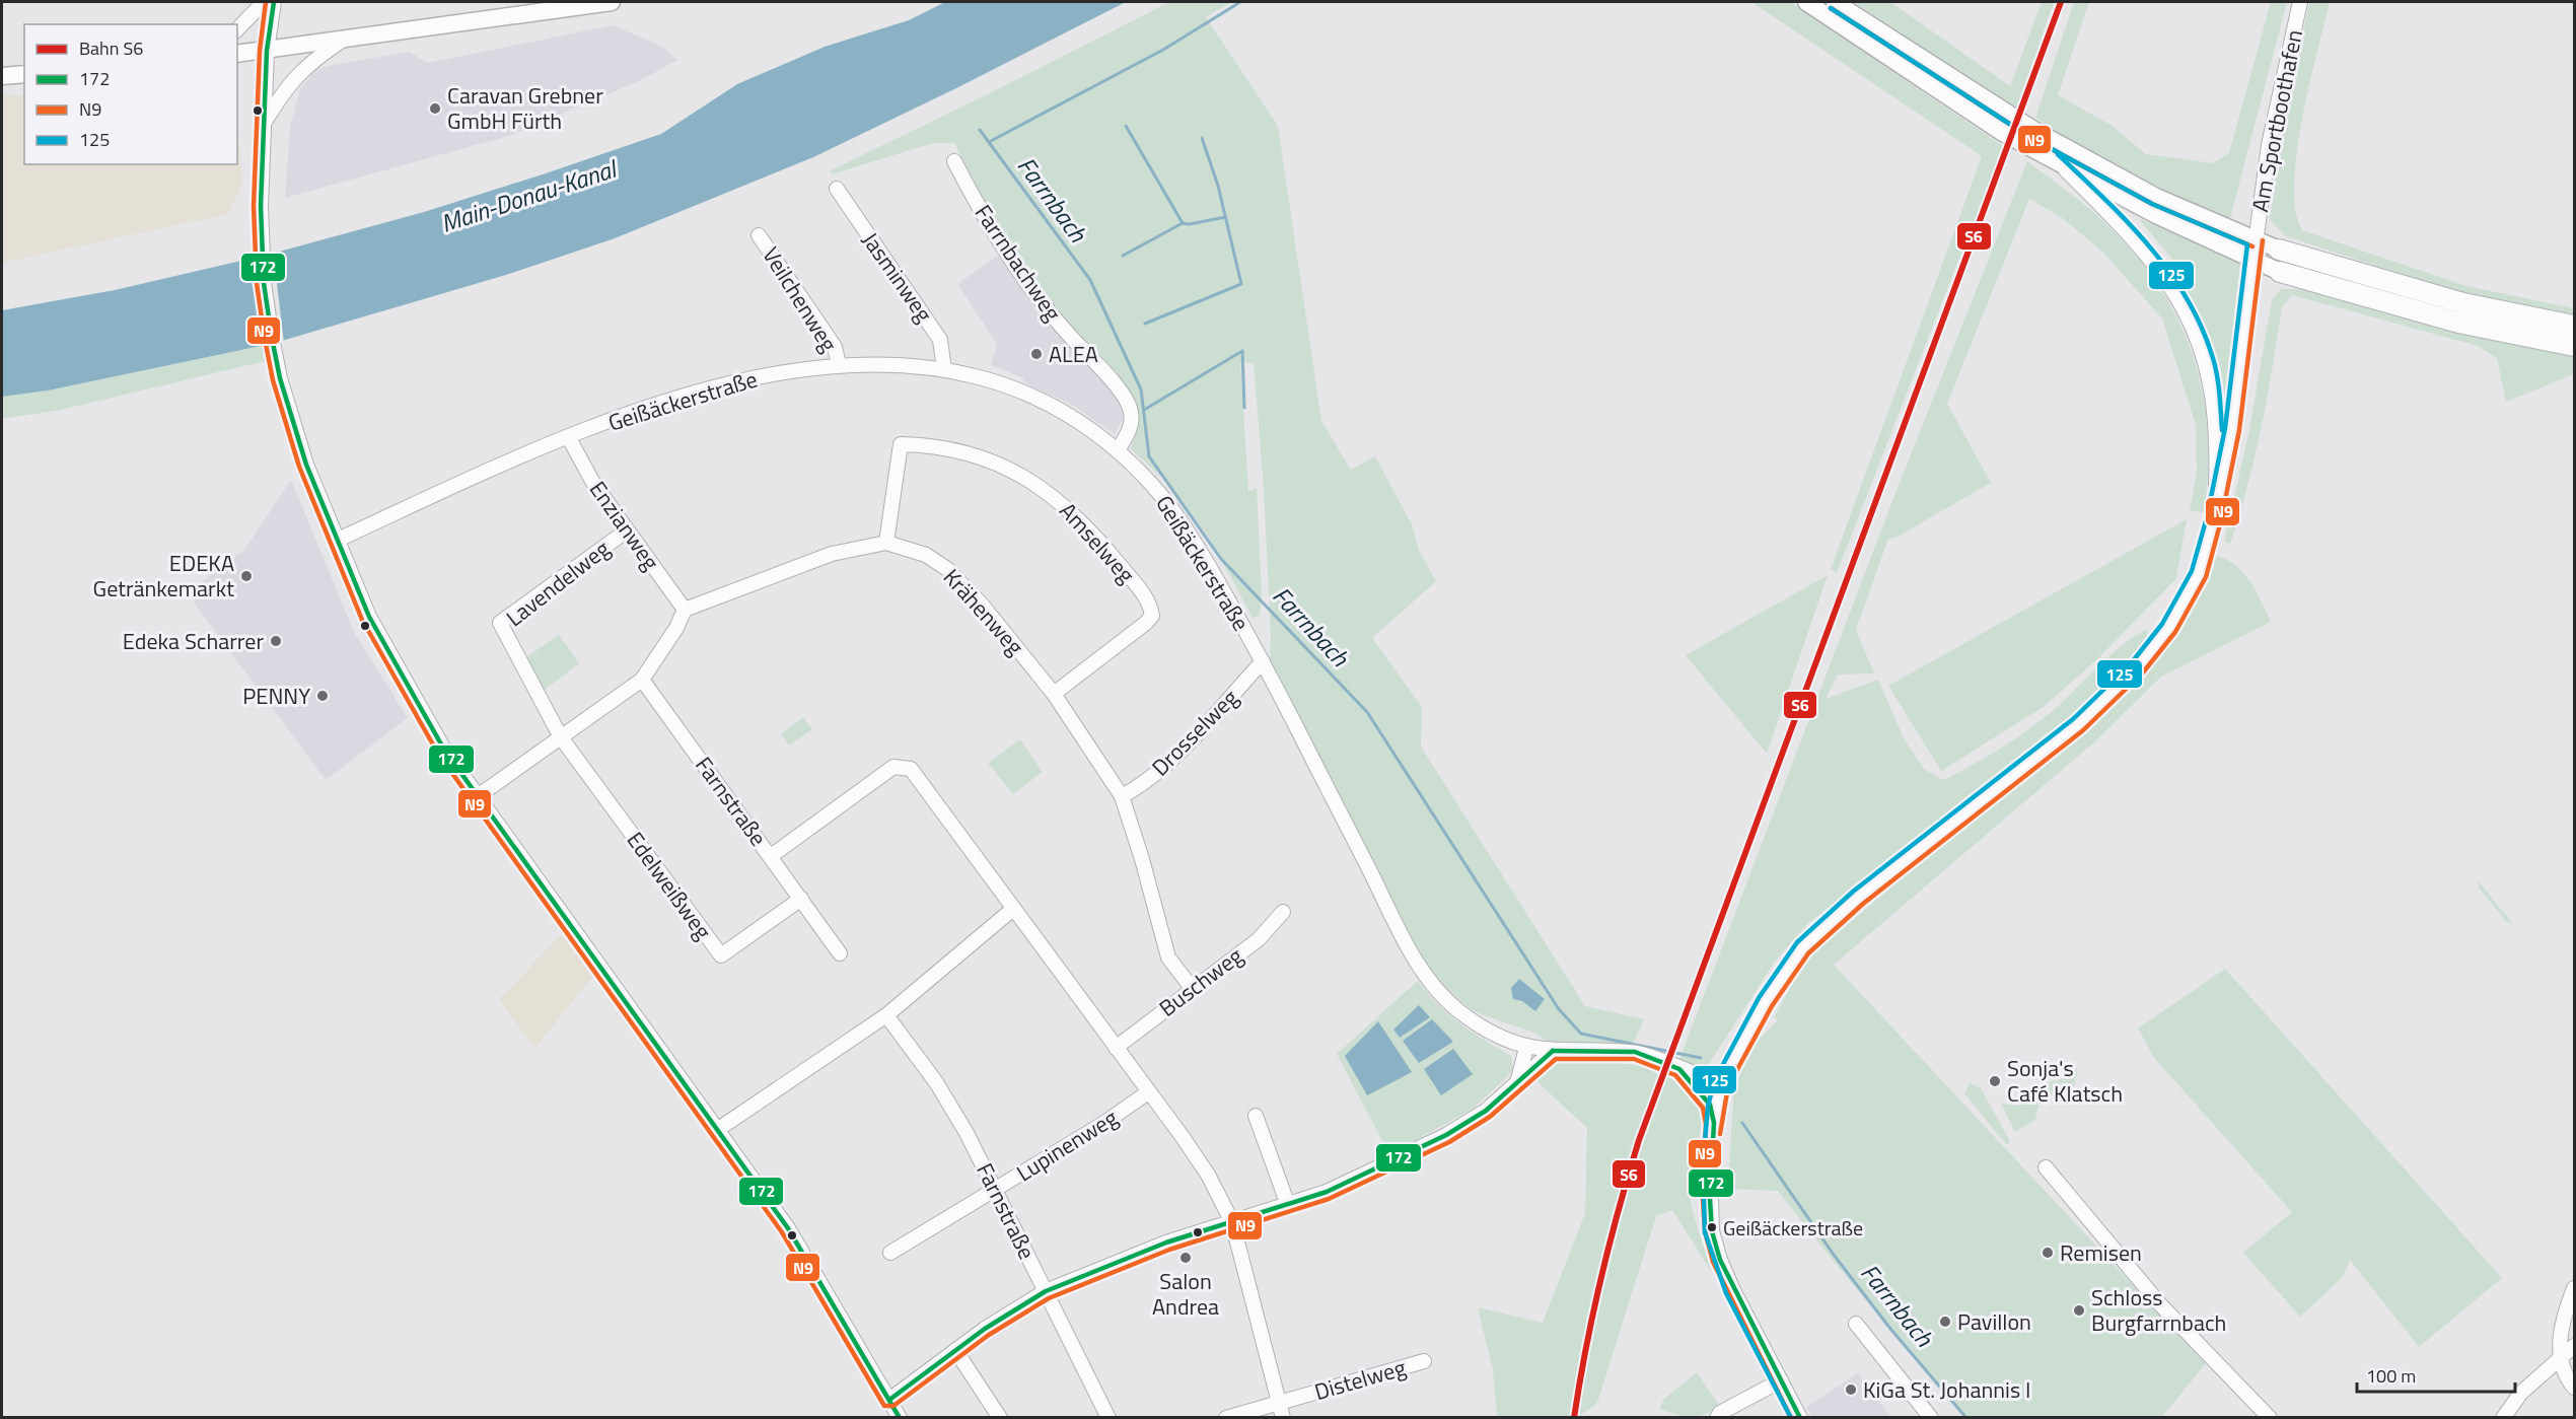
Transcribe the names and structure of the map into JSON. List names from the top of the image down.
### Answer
{
  "streets": {
    "street": [
      "Am Sportboothafen",
      "Farrnbachweg",
      "Jasminweg",
      "Veilchenweg",
      "Geißäckerstraße",
      "Enzianweg",
      "Amselweg",
      "Lavendelweg",
      "Krähenweg",
      "Drosselweg",
      "Farnstraße",
      "Edelweißweg",
      "Buschweg",
      "Lupinenweg",
      "Distelweg"
    ]
  },
  "crossings": [
    ["Farrnbachweg", "Geißäckerstraße"],
    ["Jasminweg", "Geißäckerstraße"],
    ["Veilchenweg", "Geißäckerstraße"],
    ["Geißäckerstraße", "Enzianweg"],
    ["Geißäckerstraße", "Drosselweg"],
    ["Enzianweg", "Lavendelweg"],
    ["Enzianweg", "Krähenweg"],
    ["Amselweg", "Krähenweg"],
    ["Lavendelweg", "Edelweißweg"],
    ["Krähenweg", "Drosselweg"],
    ["Krähenweg", "Buschweg"],
    ["Farnstraße", "Edelweißweg"],
    ["Farnstraße", "Lupinenweg"]
  ],
  "water": ["Main-Donau-Kanal", "Farrnbach"],
  "places": [
    "Caravan Grebner GmbH Fürth",
    "ALEA",
    "EDEKA Getränkemarkt",
    "Edeka Scharrer",
    "PENNY",
    "Sonja's Café Klatsch",
    "Geißäckerstraße",
    "Remisen",
    "Salon Andrea",
    "Schloss Burgfarrnbach",
    "Pavillon",
    "KiGa St. Johannis I"
  ],
  "lines": [
    "rail line S6",
    "transit line 172",
    "transit line N9",
    "transit line 125"
  ],
  "legend": [
    "Bahn S6",
    "172",
    "N9",
    "125"
  ],
  "scale_bar": "100 m"
}
